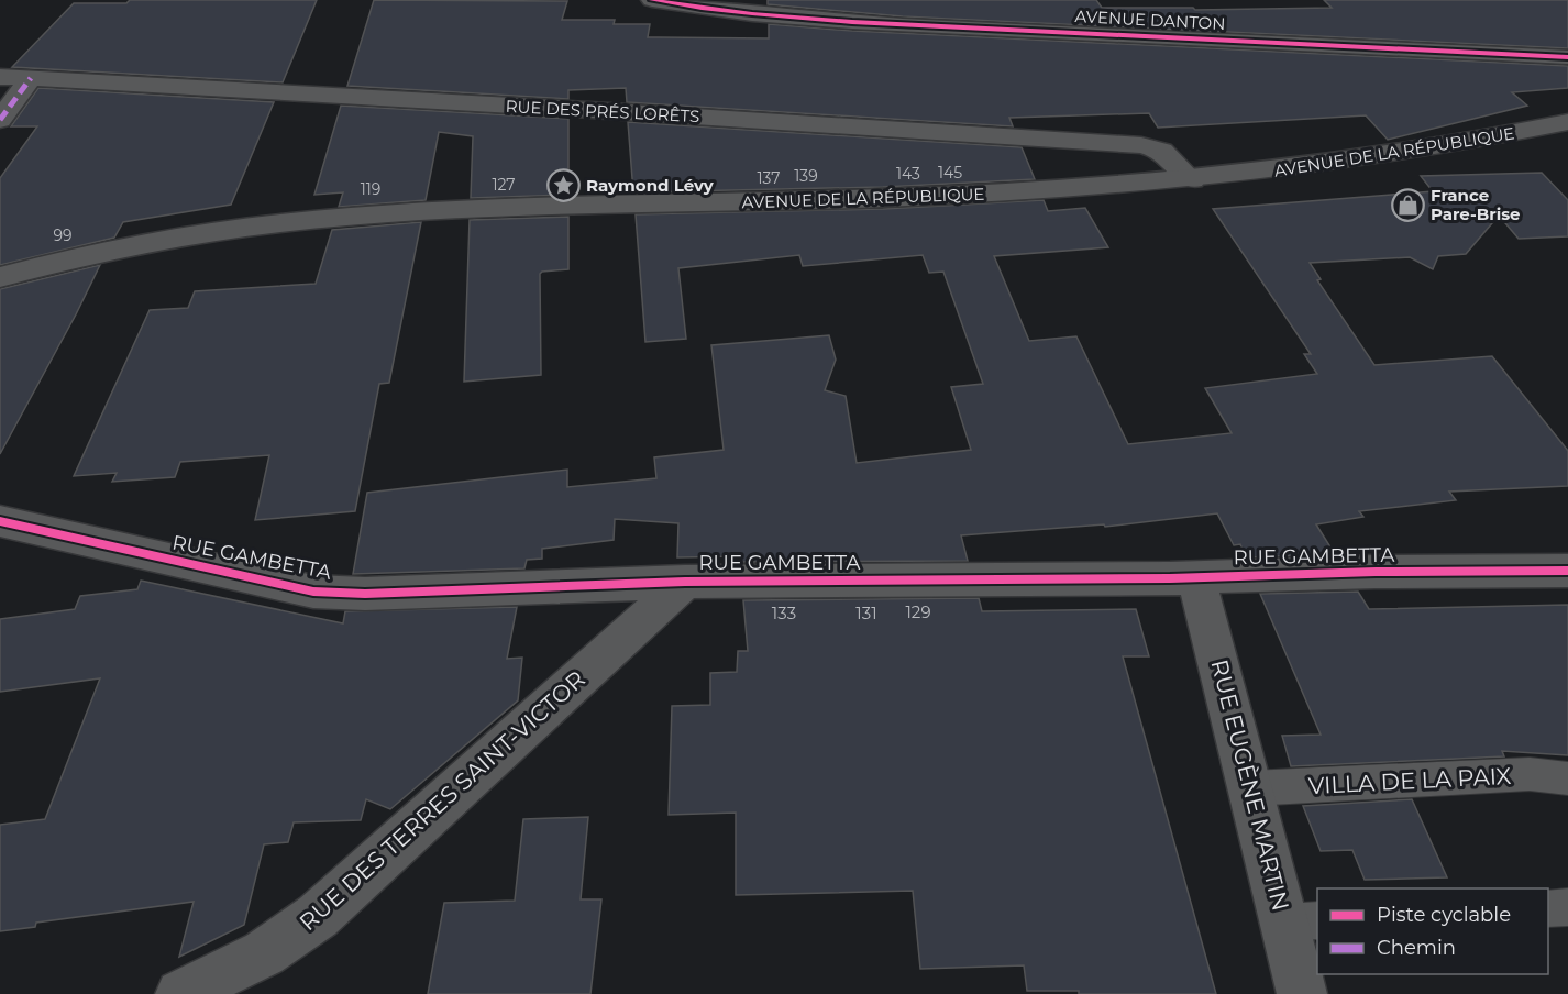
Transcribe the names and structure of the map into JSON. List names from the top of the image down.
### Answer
{
  "streets": {
    "street": [
      "AVENUE DANTON",
      "RUE DES PRÉS LORÊTS",
      "AVENUE DE LA RÉPUBLIQUE",
      "RUE GAMBETTA",
      "RUE EUGÈNE MARTIN",
      "RUE DES TERRES SAINT-VICTOR"
    ],
    "lane": ["VILLA DE LA PAIX"]
  },
  "crossings": [
    ["RUE DES PRÉS LORÊTS", "AVENUE DE LA RÉPUBLIQUE"],
    ["RUE GAMBETTA", "RUE EUGÈNE MARTIN"],
    ["RUE GAMBETTA", "RUE DES TERRES SAINT-VICTOR"],
    ["VILLA DE LA PAIX", "RUE EUGÈNE MARTIN"]
  ],
  "places": {
    "place": ["Raymond Lévy"],
    "shop": ["France Pare-Brise"]
  },
  "house_numbers": [
    "145",
    "143",
    "139",
    "137",
    "127",
    "119",
    "99",
    "129",
    "133",
    "131"
  ],
  "legend": ["Piste cyclable", "Chemin"]
}
